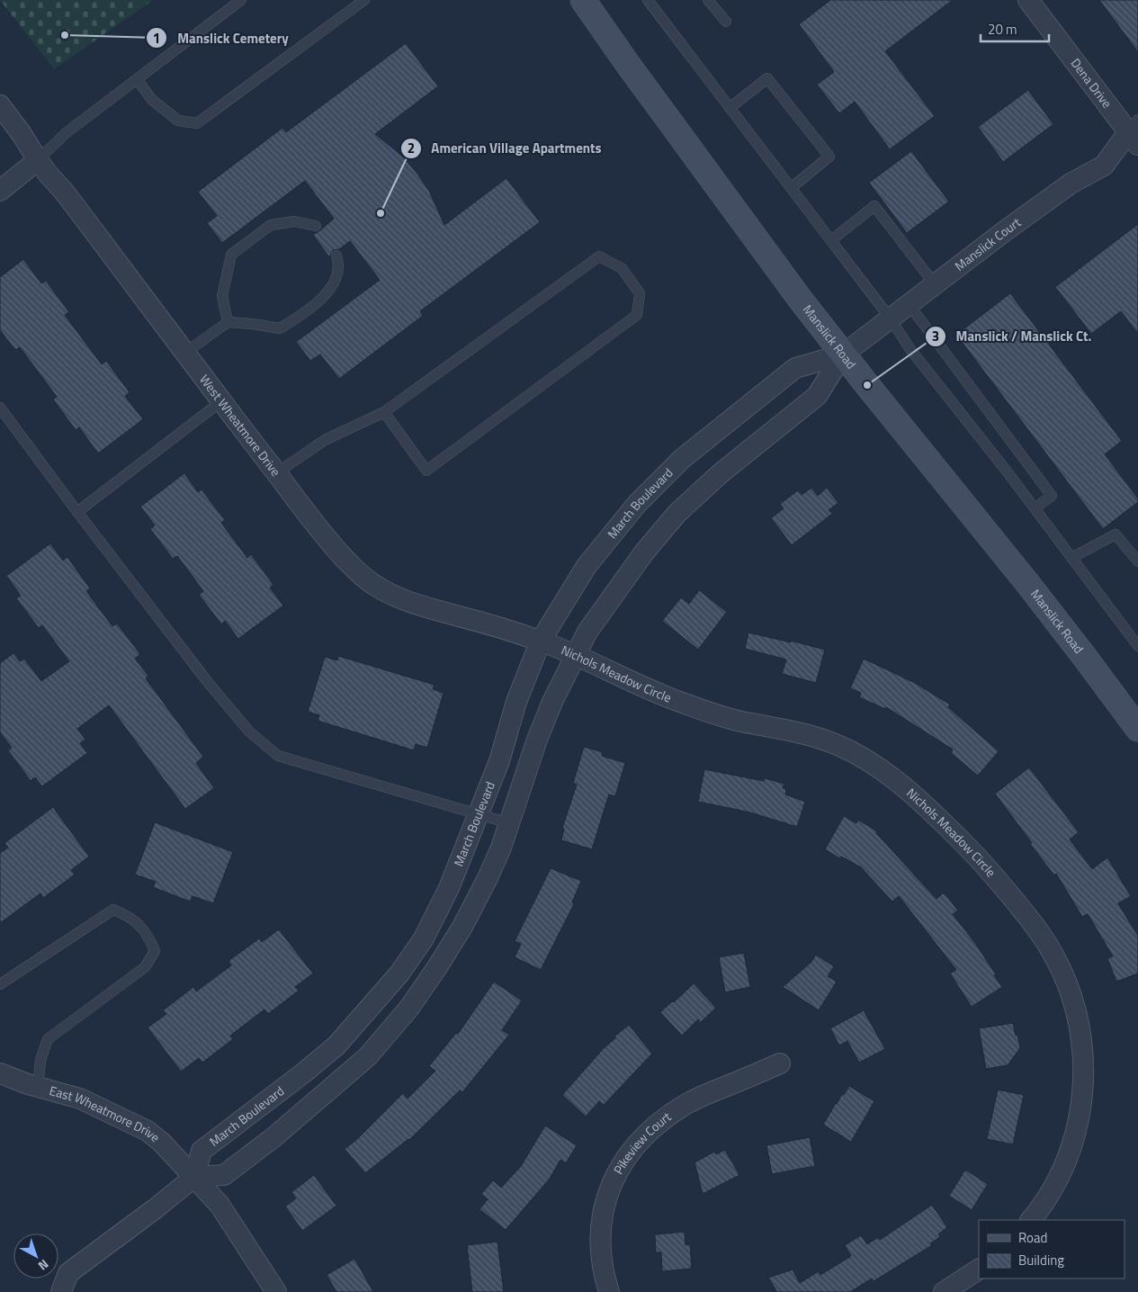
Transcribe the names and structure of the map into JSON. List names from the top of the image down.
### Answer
{
  "streets": {
    "main road": ["Manslick Road"],
    "street": [
      "Dena Drive",
      "Manslick Court",
      "West Wheatmore Drive",
      "March Boulevard",
      "Nichols Meadow Circle",
      "East Wheatmore Drive",
      "Pikeview Court"
    ]
  },
  "crossings": [
    ["Dena Drive", "Manslick Court"],
    ["Manslick Court", "Manslick Road"],
    ["Manslick Court", "March Boulevard"],
    ["Manslick Road", "March Boulevard"],
    ["West Wheatmore Drive", "March Boulevard"],
    ["West Wheatmore Drive", "Nichols Meadow Circle"],
    ["March Boulevard", "Nichols Meadow Circle"],
    ["March Boulevard", "East Wheatmore Drive"]
  ],
  "places": ["Manslick Cemetery", "American Village Apartments", "Manslick / Manslick Ct."],
  "legend": ["Road", "Building"],
  "scale_bar": "20 m",
  "north": "bottom right"
}
